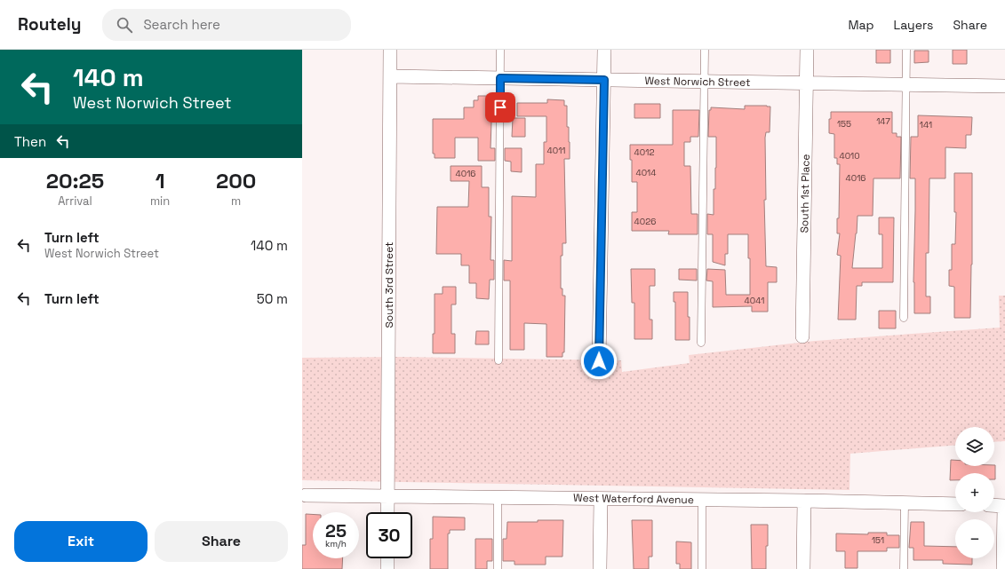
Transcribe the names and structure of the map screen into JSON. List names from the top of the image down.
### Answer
{
  "streets": {
    "street": [
      "West Norwich Street",
      "South 1st Place",
      "South 3rd Street",
      "West Waterford Avenue"
    ]
  },
  "crossings": [
    ["West Norwich Street", "South 1st Place"],
    ["West Norwich Street", "South 3rd Street"],
    ["South 3rd Street", "West Waterford Avenue"]
  ],
  "house_numbers": [
    "147",
    "155",
    "141",
    "4011",
    "4012",
    "4010",
    "4014",
    "4016",
    "4016",
    "4026",
    "4041",
    "151"
  ],
  "page": {
    "header": "Routely",
    "search": "Search here",
    "nav": ["Map", "Layers", "Share"],
    "turn": ["140 m", "West Norwich Street"],
    "then": "Then",
    "eta": [
      "20:25",
      "Arrival",
      "1",
      "min",
      "200",
      "m"
    ],
    "list": [
      {
        "name": "Turn left",
        "note": "West Norwich Street",
        "value": "140 m"
      },
      {
        "name": "Turn left",
        "value": "50 m"
      }
    ],
    "map_buttons": ["+", "−"],
    "speed": "25 km/h",
    "limit": "30",
    "buttons": ["Exit", "Share"]
  }
}
